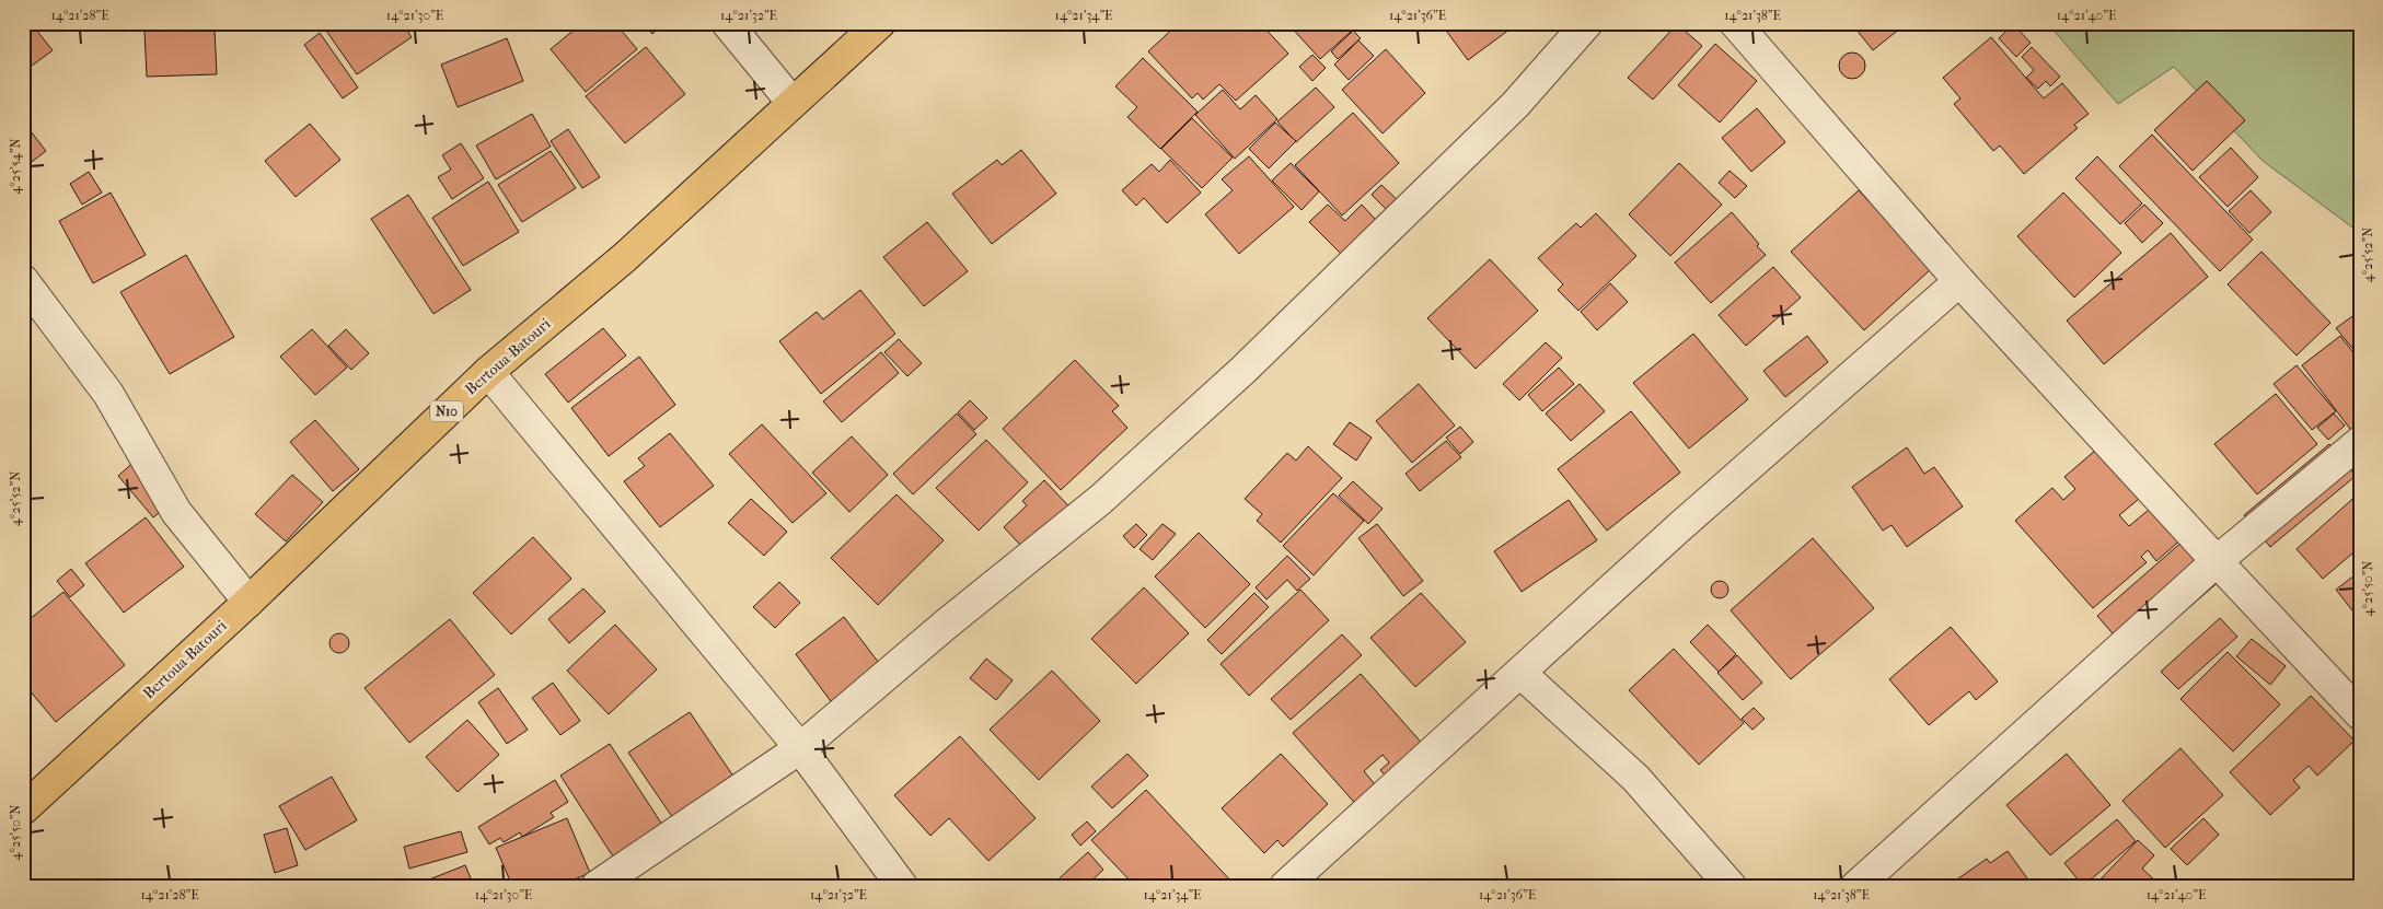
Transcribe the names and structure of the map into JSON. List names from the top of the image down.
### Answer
{
  "streets": {
    "highway": ["Bertoua-Batouri", "N10"]
  },
  "coordinates": [
    "14°21'28\"E",
    "14°21'30\"E",
    "14°21'32\"E",
    "14°21'34\"E",
    "14°21'36\"E",
    "14°21'38\"E",
    "14°21'40\"E",
    "4°25'54\"N",
    "4°25'52\"N",
    "4°25'50\"N"
  ]
}
